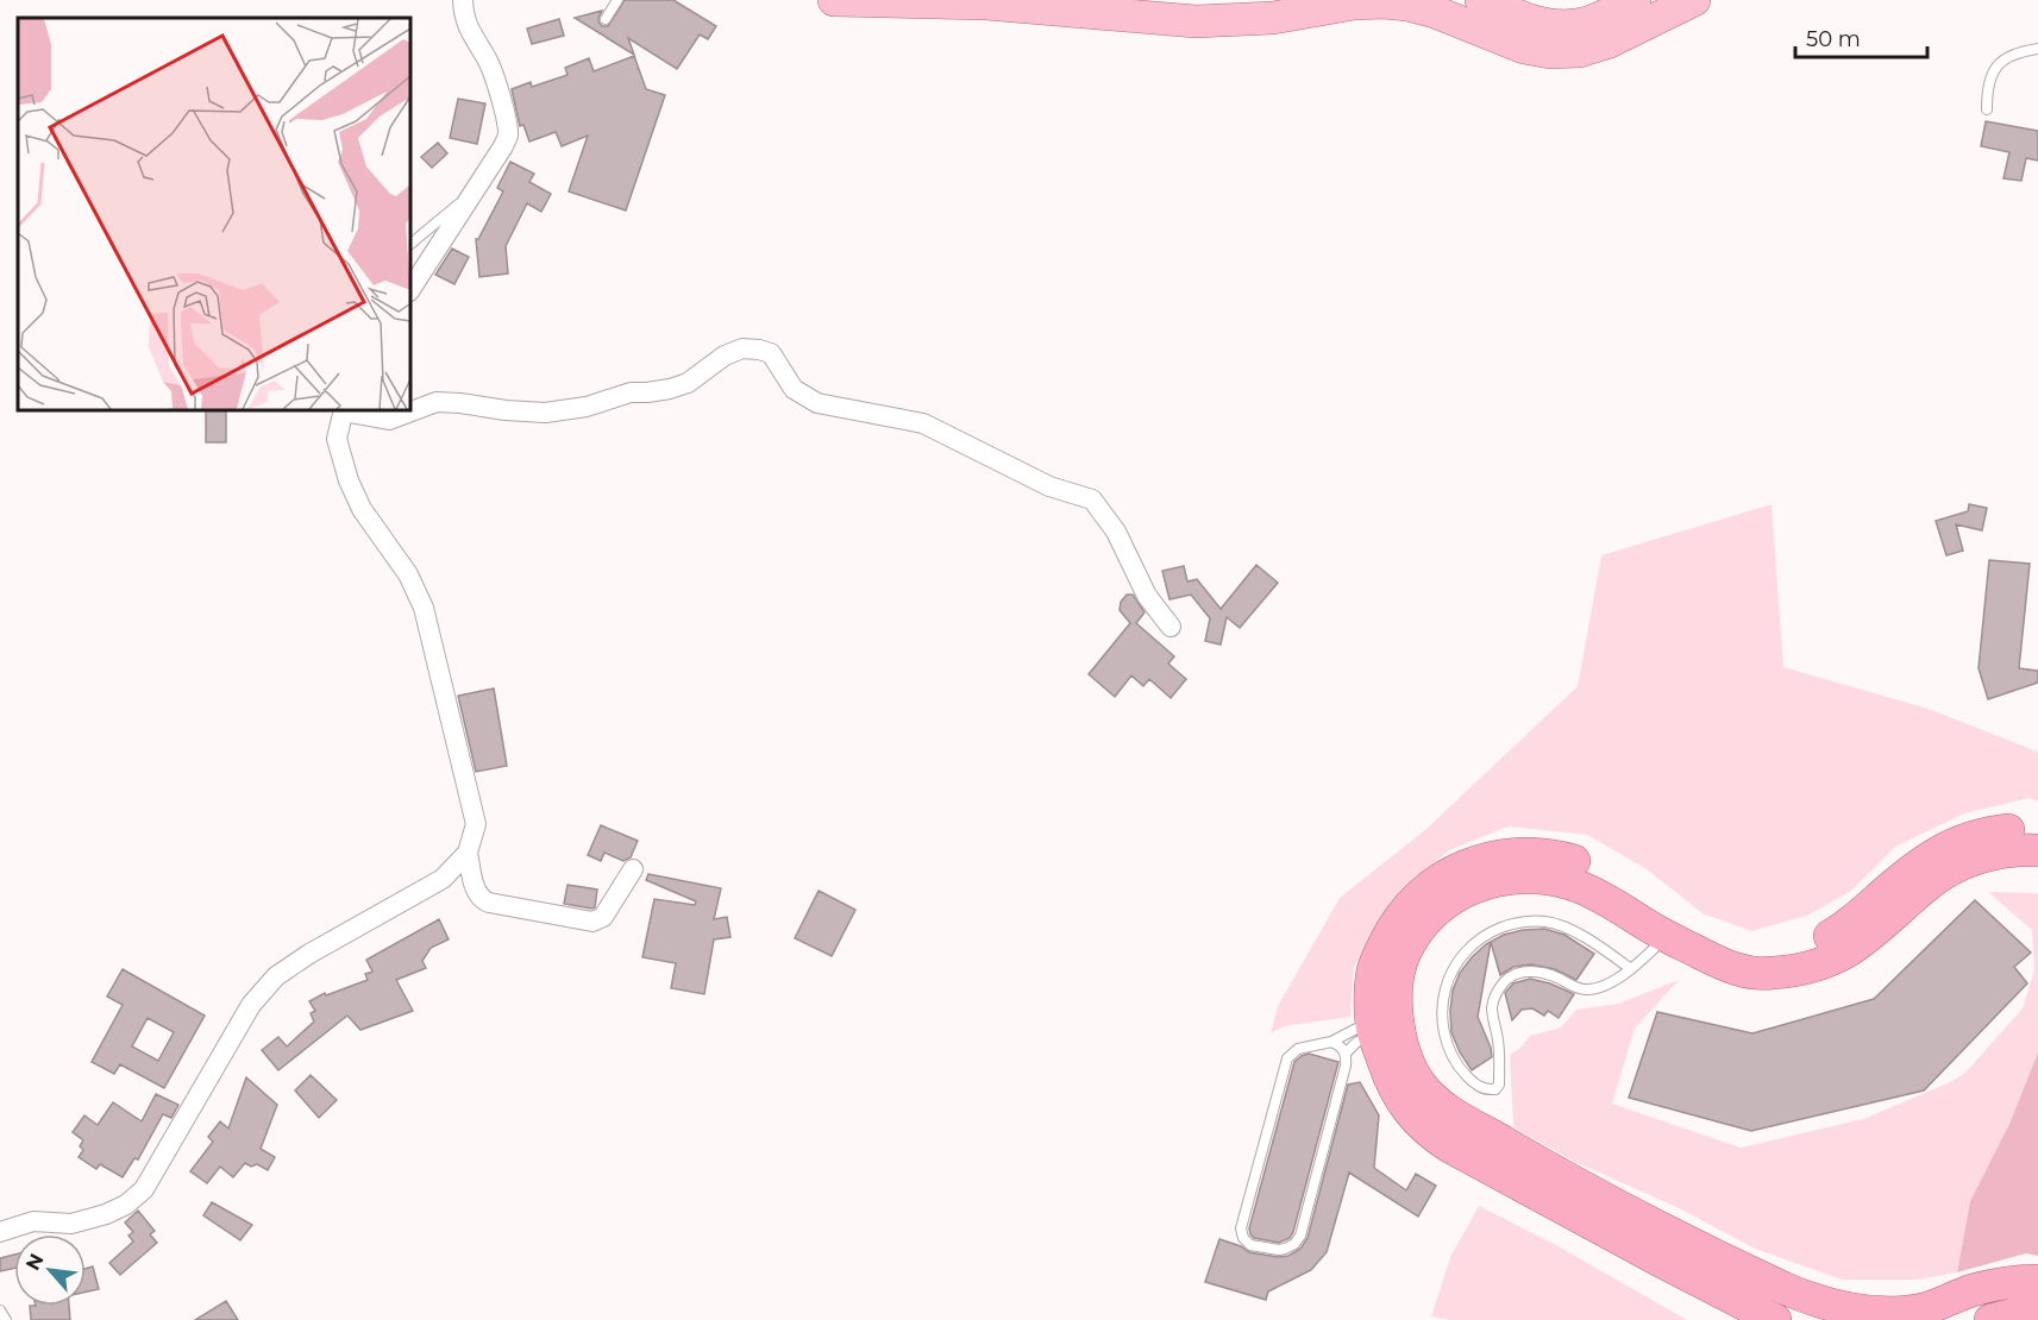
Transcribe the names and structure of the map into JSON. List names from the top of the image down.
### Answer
{
  "scale_bar": "50 m",
  "north": "top left"
}
